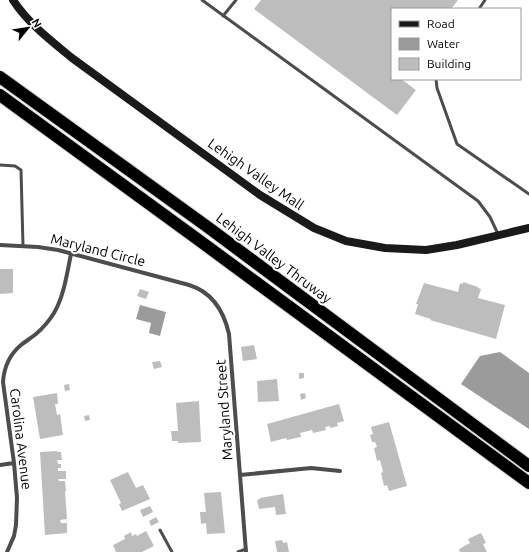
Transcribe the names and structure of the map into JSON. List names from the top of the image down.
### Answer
{
  "streets": {
    "highway": ["Lehigh Valley Thruway"],
    "street": [
      "Lehigh Valley Mall",
      "Maryland Circle",
      "Maryland Street",
      "Carolina Avenue"
    ]
  },
  "crossings": [
    ["Maryland Circle", "Maryland Street"],
    ["Maryland Circle", "Carolina Avenue"]
  ],
  "legend": ["Road", "Water", "Building"],
  "north": "top right"
}
